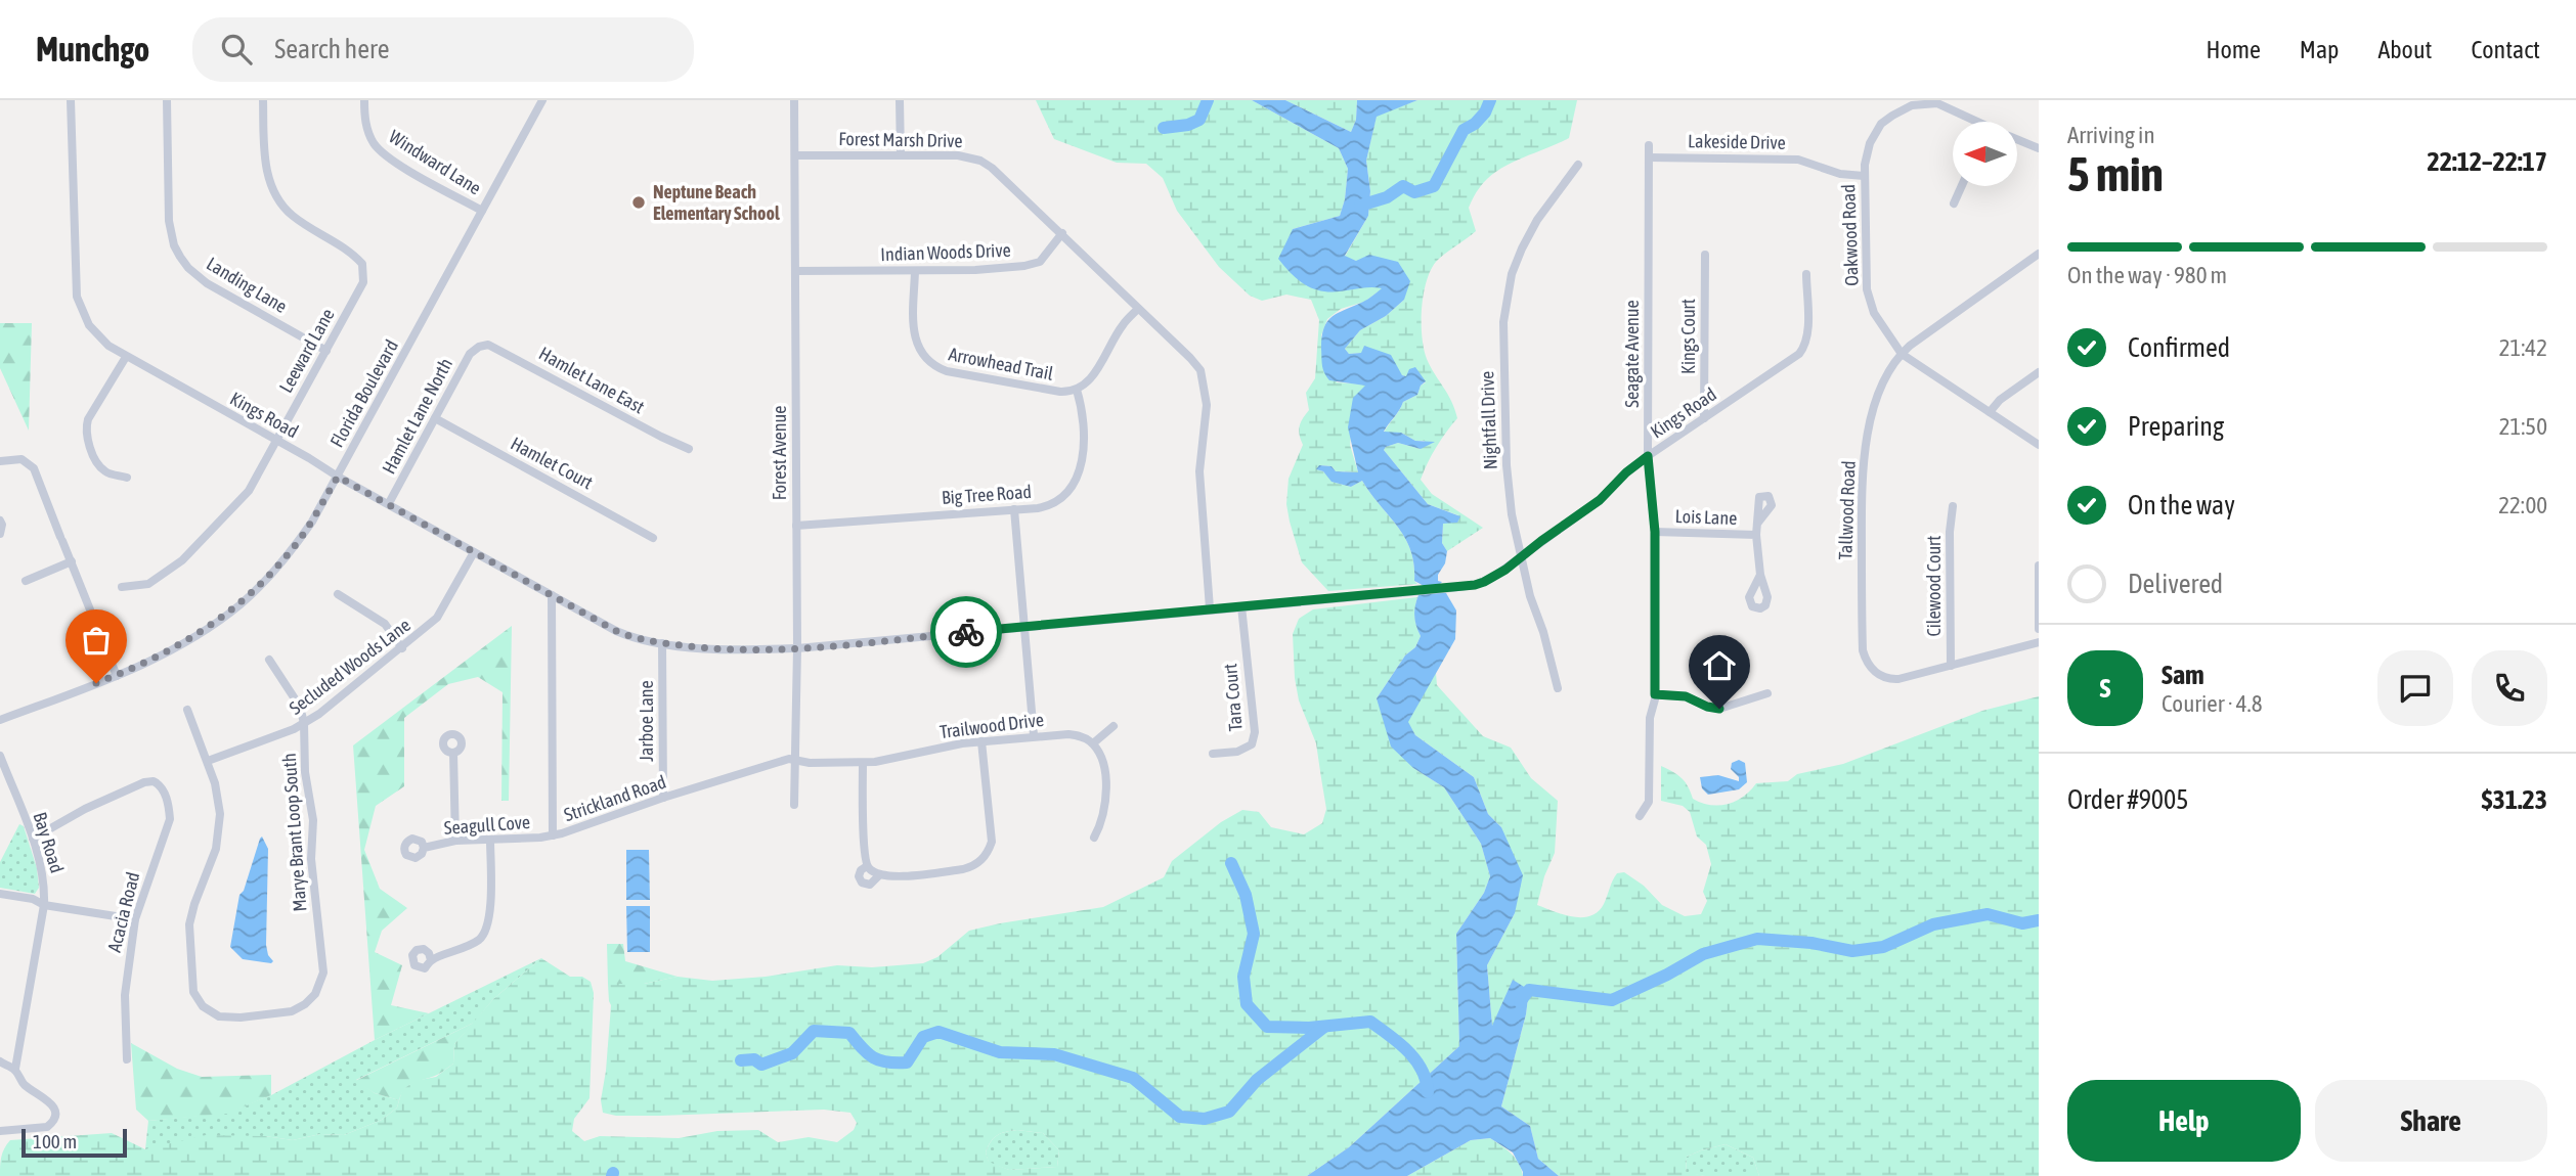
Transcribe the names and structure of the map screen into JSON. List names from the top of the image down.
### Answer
{
  "streets": {
    "street": [
      "Forest Marsh Drive",
      "Lakeside Drive",
      "Windward Lane",
      "Oakwood Road",
      "Indian Woods Drive",
      "Landing Lane",
      "Kings Court",
      "Leeward Lane",
      "Seagate Avenue",
      "Arrowhead Trail",
      "Hamlet Lane East",
      "Florida Boulevard",
      "Kings Road",
      "Hamlet Lane North",
      "Nightfall Drive",
      "Forest Avenue",
      "Hamlet Court",
      "Big Tree Road",
      "Tallwood Road",
      "Lois Lane",
      "Cilewood Court",
      "Secluded Woods Lane",
      "Tara Court",
      "Jarboe Lane",
      "Trailwood Drive",
      "Strickland Road",
      "Seagull Cove",
      "Marye Brant Loop South",
      "Bay Road",
      "Acacia Road"
    ]
  },
  "crossings": [
    ["Forest Marsh Drive", "Indian Woods Drive"],
    ["Forest Marsh Drive", "Forest Avenue"],
    ["Lakeside Drive", "Oakwood Road"],
    ["Lakeside Drive", "Seagate Avenue"],
    ["Windward Lane", "Florida Boulevard"],
    ["Oakwood Road", "Tallwood Road"],
    ["Indian Woods Drive", "Arrowhead Trail"],
    ["Indian Woods Drive", "Forest Avenue"],
    ["Landing Lane", "Leeward Lane"],
    ["Kings Court", "Kings Road"],
    ["Leeward Lane", "Kings Road"],
    ["Seagate Avenue", "Kings Road"],
    ["Seagate Avenue", "Lois Lane"],
    ["Arrowhead Trail", "Big Tree Road"],
    ["Hamlet Lane East", "Hamlet Lane North"],
    ["Florida Boulevard", "Kings Road"],
    ["Kings Road", "Hamlet Lane North"],
    ["Kings Road", "Nightfall Drive"],
    ["Kings Road", "Forest Avenue"],
    ["Kings Road", "Secluded Woods Lane"],
    ["Kings Road", "Tara Court"],
    ["Kings Road", "Jarboe Lane"],
    ["Kings Road", "Strickland Road"],
    ["Hamlet Lane North", "Hamlet Court"],
    ["Forest Avenue", "Big Tree Road"],
    ["Forest Avenue", "Trailwood Drive"],
    ["Forest Avenue", "Strickland Road"],
    ["Tallwood Road", "Cilewood Court"],
    ["Secluded Woods Lane", "Marye Brant Loop South"],
    ["Jarboe Lane", "Strickland Road"],
    ["Trailwood Drive", "Strickland Road"],
    ["Strickland Road", "Seagull Cove"],
    ["Bay Road", "Acacia Road"]
  ],
  "places": ["Neptune Beach Elementary School"],
  "scale_bar": "100 m",
  "north": "left",
  "page": {
    "header": "Munchgo",
    "search": "Search here",
    "nav": [
      "Home",
      "Map",
      "About",
      "Contact"
    ],
    "heading": ["5 min", "Arriving in", "22:12–22:17"],
    "panel": [
      "Sam",
      "Courier · 4.8",
      "Order #9005",
      "$31.23"
    ],
    "bar": "On the way · 980 m",
    "list": [
      ["Confirmed", "21:42"],
      ["Preparing", "21:50"],
      ["On the way", "22:00"],
      "Delivered"
    ],
    "round": "S",
    "buttons": ["Help", "Share"],
    "scale": "100 m"
  }
}
